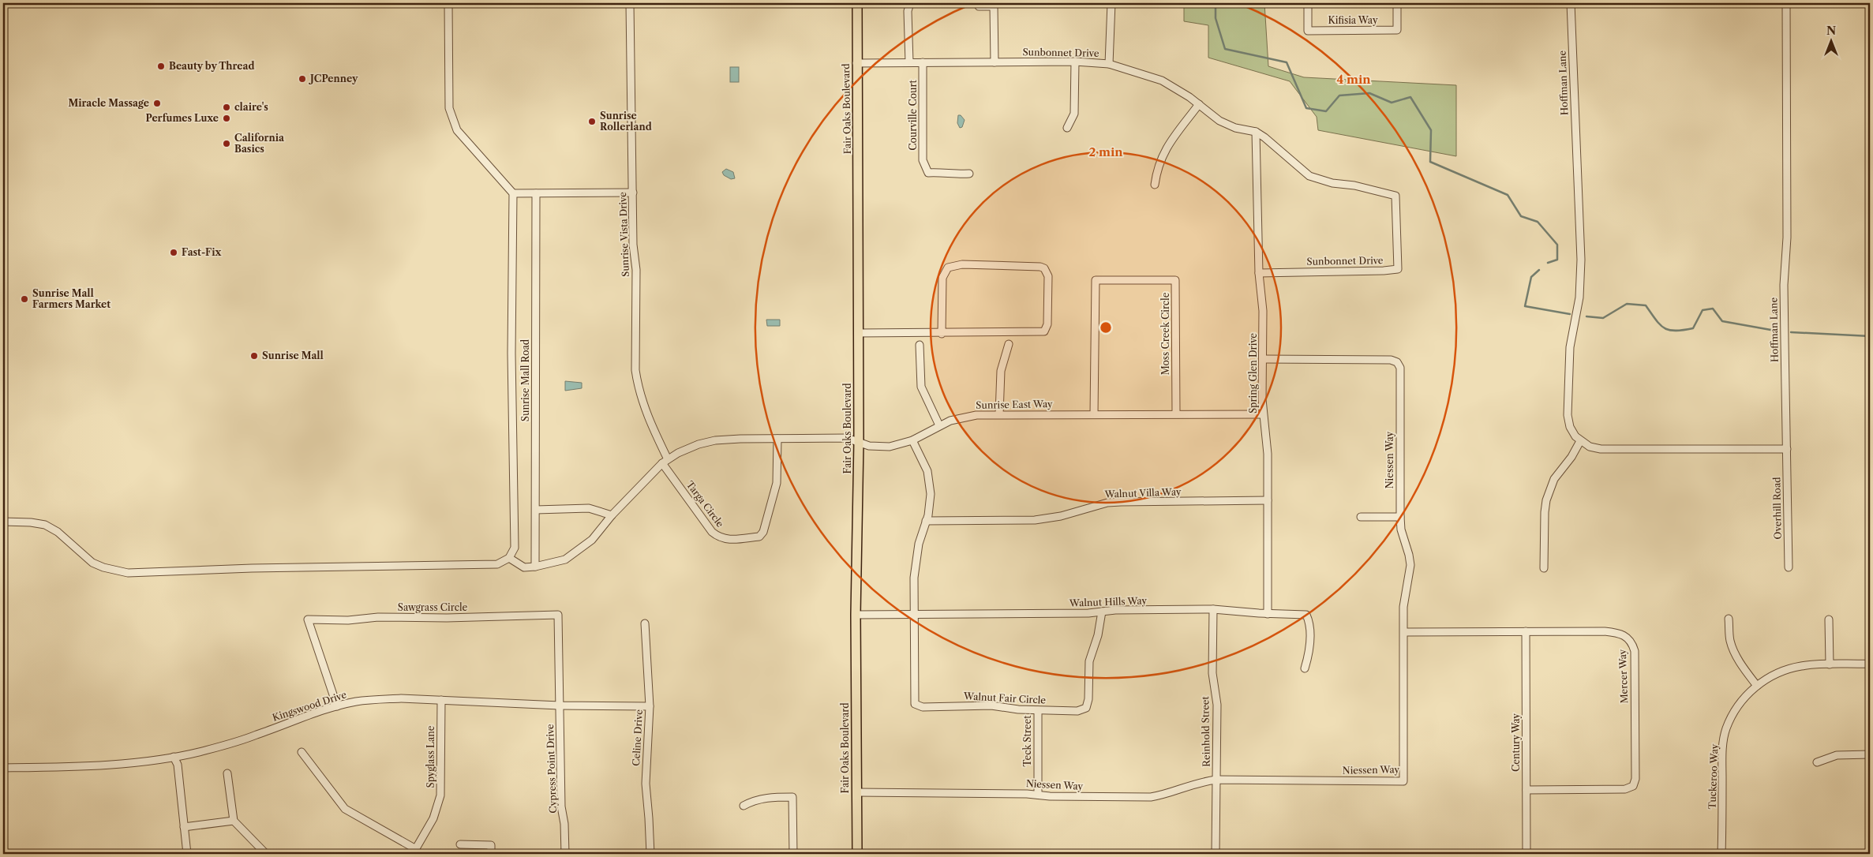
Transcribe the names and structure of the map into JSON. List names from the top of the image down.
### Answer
{
  "streets": {
    "main road": ["Fair Oaks Boulevard"],
    "street": [
      "Kifisia Way",
      "Sunbonnet Drive",
      "Hoffman Lane",
      "Courville Court",
      "Sunrise Vista Drive",
      "Moss Creek Circle",
      "Spring Glen Drive",
      "Sunrise Mall Road",
      "Sunrise East Way",
      "Niessen Way",
      "Walnut Villa Way",
      "Targa Circle",
      "Overhill Road",
      "Walnut Hills Way",
      "Sawgrass Circle",
      "Mercer Way",
      "Walnut Fair Circle",
      "Kingswood Drive",
      "Reinhold Street",
      "Celine Drive",
      "Teck Street",
      "Century Way",
      "Spyglass Lane",
      "Cypress Point Drive",
      "Tuckeroo Way"
    ]
  },
  "crossings": [
    ["Sunbonnet Drive", "Fair Oaks Boulevard"],
    ["Sunbonnet Drive", "Courville Court"],
    ["Sunbonnet Drive", "Spring Glen Drive"],
    ["Hoffman Lane", "Overhill Road"],
    ["Fair Oaks Boulevard", "Sunrise East Way"],
    ["Fair Oaks Boulevard", "Niessen Way"],
    ["Fair Oaks Boulevard", "Walnut Hills Way"],
    ["Sunrise Vista Drive", "Sunrise East Way"],
    ["Sunrise Vista Drive", "Targa Circle"],
    ["Moss Creek Circle", "Sunrise East Way"],
    ["Spring Glen Drive", "Sunrise East Way"],
    ["Spring Glen Drive", "Niessen Way"],
    ["Spring Glen Drive", "Walnut Villa Way"],
    ["Spring Glen Drive", "Walnut Hills Way"],
    ["Sunrise Mall Road", "Sunrise East Way"],
    ["Sunrise East Way", "Targa Circle"],
    ["Niessen Way", "Mercer Way"],
    ["Niessen Way", "Reinhold Street"],
    ["Niessen Way", "Teck Street"],
    ["Walnut Hills Way", "Walnut Fair Circle"],
    ["Walnut Hills Way", "Reinhold Street"],
    ["Sawgrass Circle", "Kingswood Drive"],
    ["Sawgrass Circle", "Cypress Point Drive"],
    ["Mercer Way", "Century Way"],
    ["Walnut Fair Circle", "Teck Street"],
    ["Kingswood Drive", "Celine Drive"],
    ["Kingswood Drive", "Spyglass Lane"],
    ["Kingswood Drive", "Cypress Point Drive"]
  ],
  "places": [
    "Beauty by Thread",
    "JCPenney",
    "Miracle Massage",
    "claire's",
    "Perfumes Luxe",
    "Sunrise Rollerland",
    "California Basics",
    "Fast-Fix",
    "Sunrise Mall Farmers Market",
    "Sunrise Mall"
  ],
  "north": "top",
  "rings": ["4 min", "2 min"]
}
